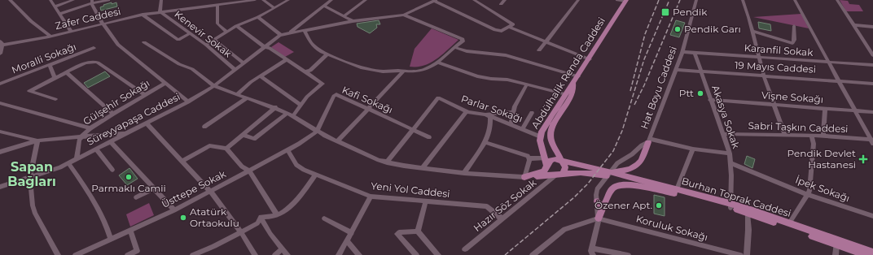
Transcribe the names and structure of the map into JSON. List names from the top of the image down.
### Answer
{
  "streets": {
    "main road": ["Abdülhalik Renda Caddesi", "Burhan Toprak Caddesi"],
    "street": [
      "Zafer Caddesi",
      "Kenevir Sokak",
      "Karanfil Sokak",
      "Moralli Sokağı",
      "19 Mayıs Caddesi",
      "Hat Boyu Caddesi",
      "Vişne Sokağı",
      "Kafi Sokağı",
      "Gülşehir Sokağı",
      "Parlar Sokağı",
      "Akasya Sokak",
      "Süreyyapaşa Caddesi",
      "Sabri Taşkın Caddesi",
      "Üsttepe Sokak",
      "İpek Sokağı",
      "Yeni Yol Caddesi",
      "Hazır Söz Sokak",
      "Koruluk Sokağı"
    ]
  },
  "crossings": [
    ["Zafer Caddesi", "Kenevir Sokak"],
    ["Kenevir Sokak", "Süreyyapaşa Caddesi"],
    ["Karanfil Sokak", "Hat Boyu Caddesi"],
    ["Karanfil Sokak", "Akasya Sokak"],
    ["19 Mayıs Caddesi", "Hat Boyu Caddesi"],
    ["19 Mayıs Caddesi", "Akasya Sokak"],
    ["Abdülhalik Renda Caddesi", "Parlar Sokağı"],
    ["Abdülhalik Renda Caddesi", "Hazır Söz Sokak"],
    ["Vişne Sokağı", "Akasya Sokak"],
    ["Kafi Sokağı", "Parlar Sokağı"],
    ["Kafi Sokağı", "Üsttepe Sokak"],
    ["Gülşehir Sokağı", "Süreyyapaşa Caddesi"],
    ["Akasya Sokak", "Sabri Taşkın Caddesi"],
    ["Akasya Sokak", "İpek Sokağı"],
    ["Akasya Sokak", "Burhan Toprak Caddesi"],
    ["Üsttepe Sokak", "Yeni Yol Caddesi"],
    ["Yeni Yol Caddesi", "Hazır Söz Sokak"]
  ],
  "districts": ["Sapan Bağları"],
  "places": {
    "transit": ["Pendik"],
    "other": [
      "Pendik Garı",
      "Ptt",
      "Parmaklı Camii",
      "Özener Apt.",
      "Atatürk Ortaokulu"
    ],
    "health": ["Pendik Devlet Hastanesi"]
  }
}
